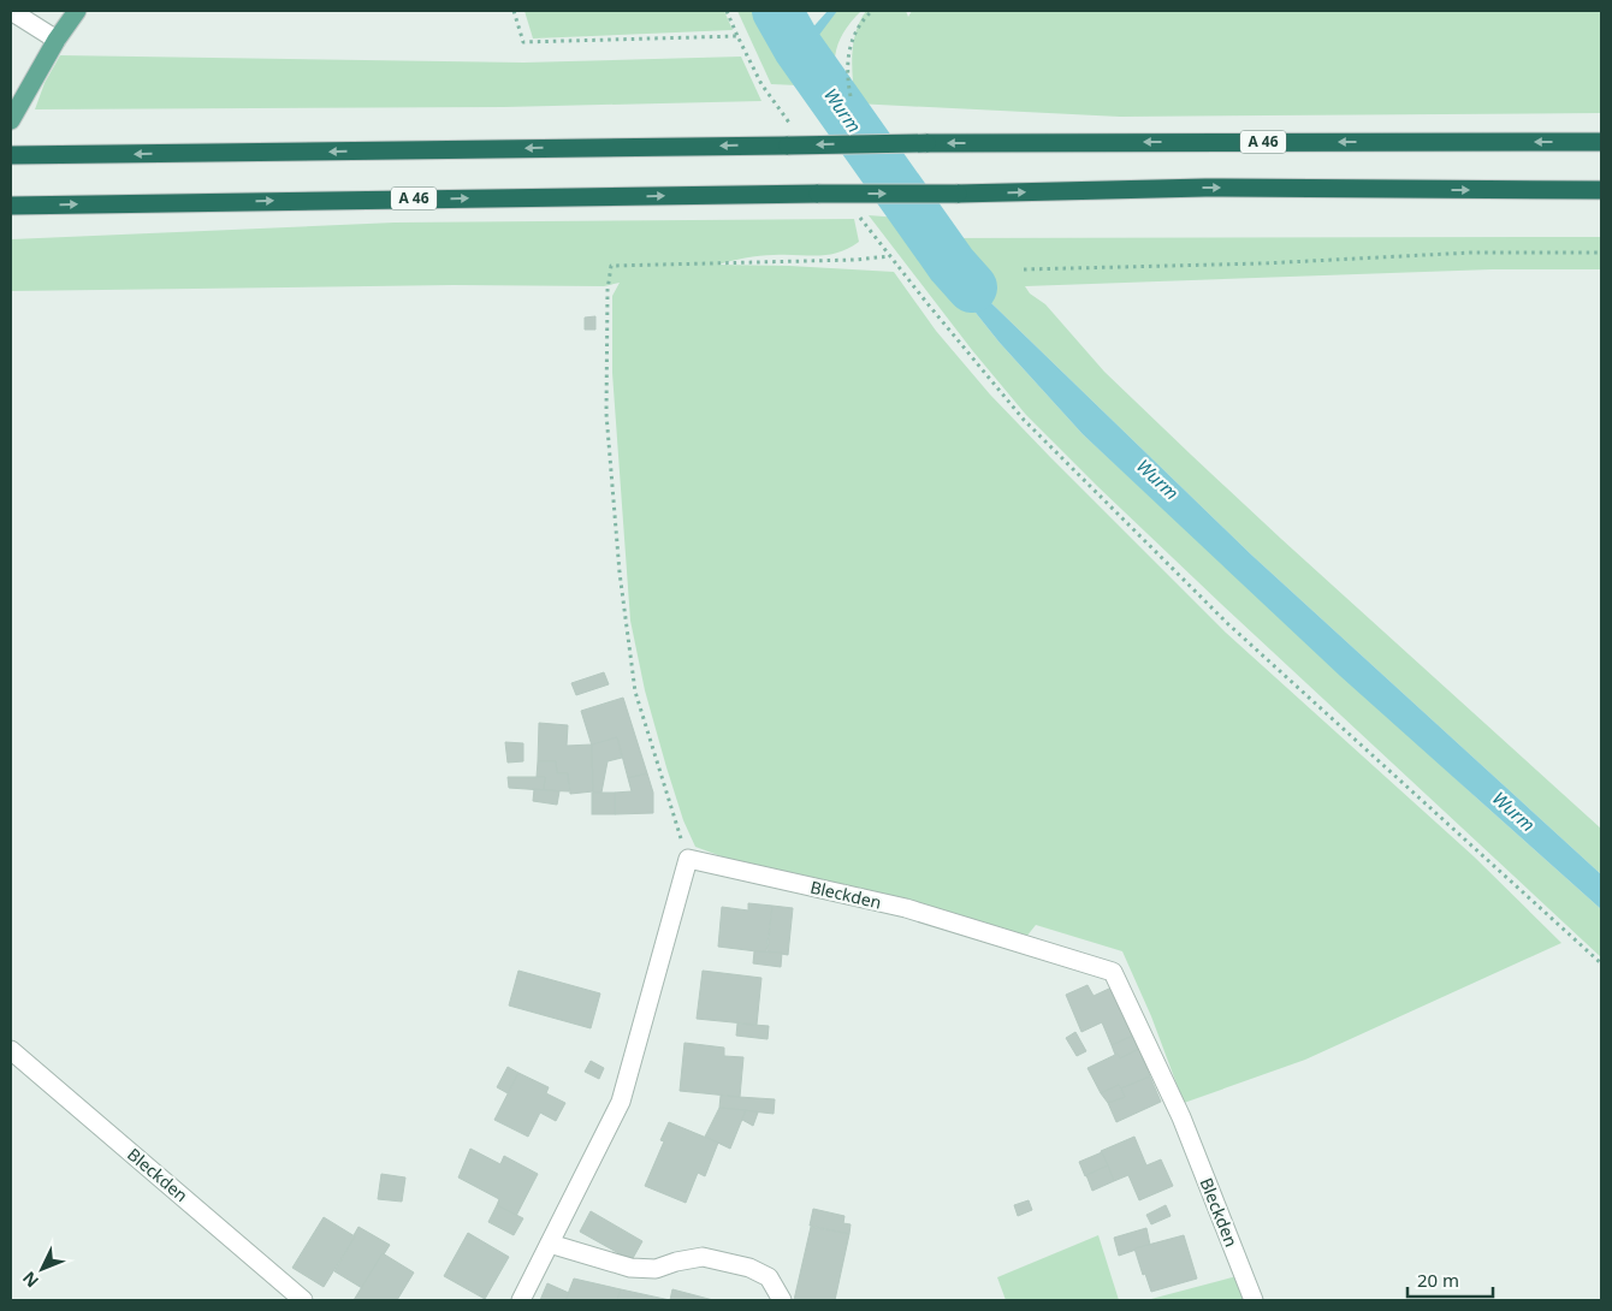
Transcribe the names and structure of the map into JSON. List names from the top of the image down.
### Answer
{
  "streets": {
    "highway": ["A 46"],
    "street": ["Bleckden"]
  },
  "water": ["Wurm"],
  "scale_bar": "20 m",
  "north": "bottom left"
}
